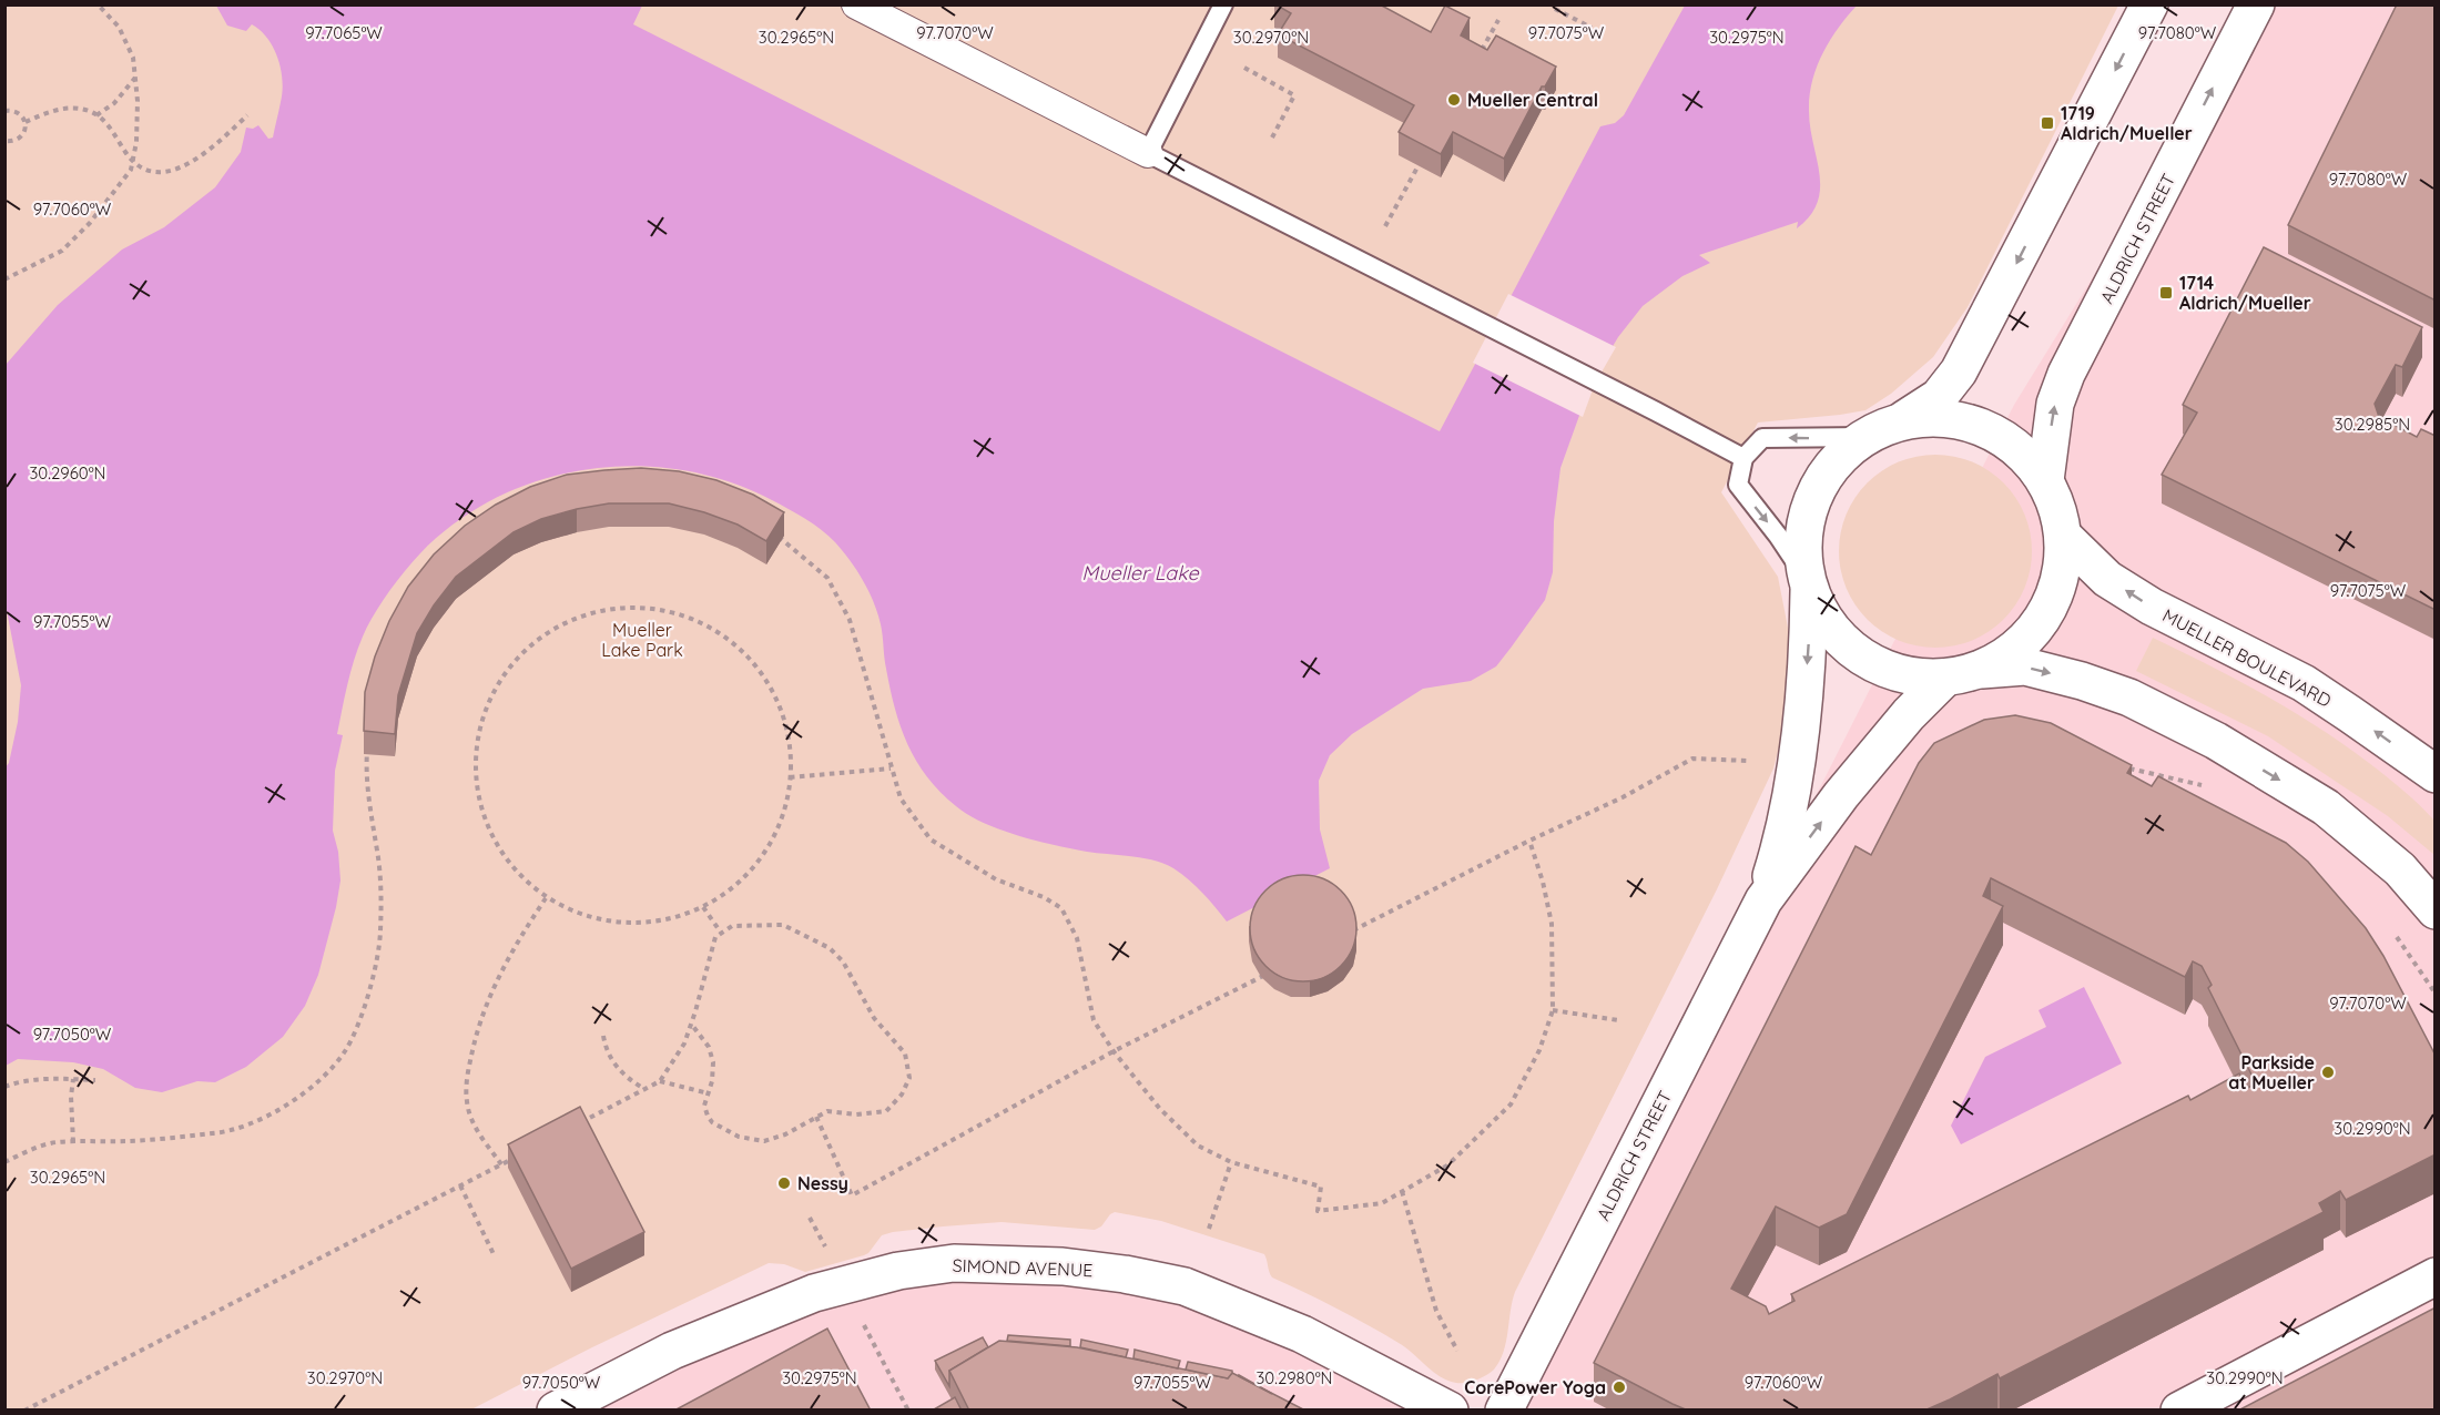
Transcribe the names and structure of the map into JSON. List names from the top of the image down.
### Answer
{
  "streets": {
    "street": ["ALDRICH STREET", "MUELLER BOULEVARD", "SIMOND AVENUE"]
  },
  "water": ["Mueller Lake"],
  "parks": ["Mueller Lake Park"],
  "places": {
    "other": [
      "Mueller Central",
      "Parkside at Mueller",
      "Nessy",
      "CorePower Yoga"
    ],
    "transit": ["1719 Aldrich/Mueller", "1714 Aldrich/Mueller"]
  },
  "coordinates": [
    "97.7070°W",
    "97.7080°W",
    "97.7065°W",
    "97.7075°W",
    "30.2965°N",
    "30.2970°N",
    "30.2975°N",
    "97.7060°W",
    "30.2985°N",
    "30.2960°N",
    "97.7055°W",
    "97.7050°W",
    "30.2990°N",
    "30.2980°N"
  ]
}
